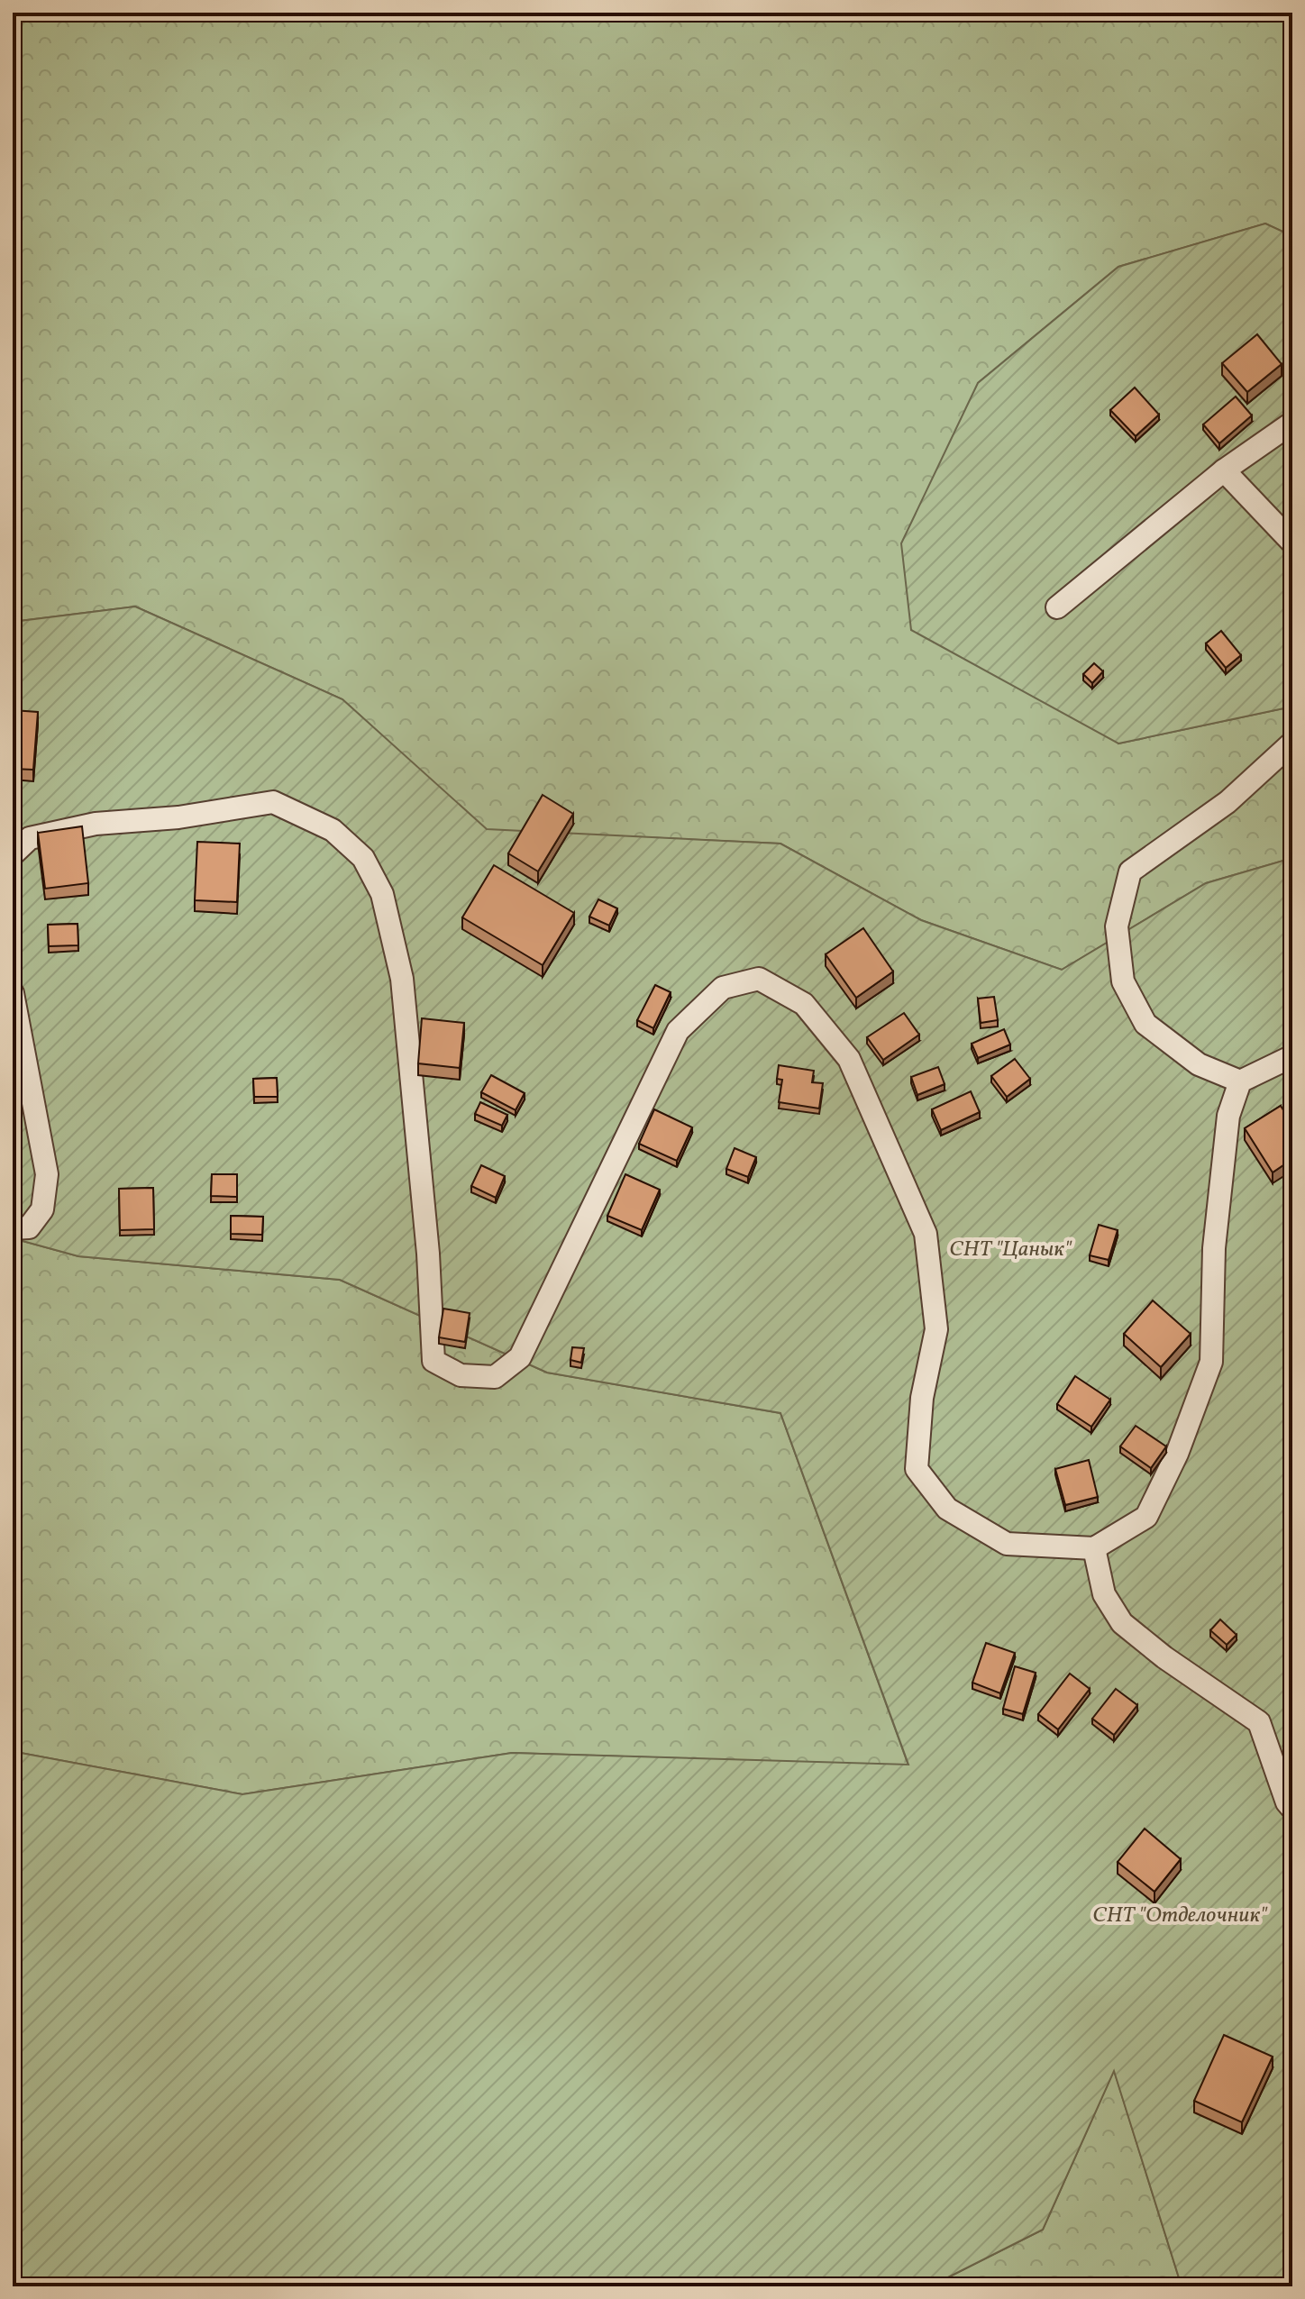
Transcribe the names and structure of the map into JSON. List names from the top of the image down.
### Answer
{
  "parks": ["СНТ \"Цанык\"", "СНТ \"Отделочник\""]
}
